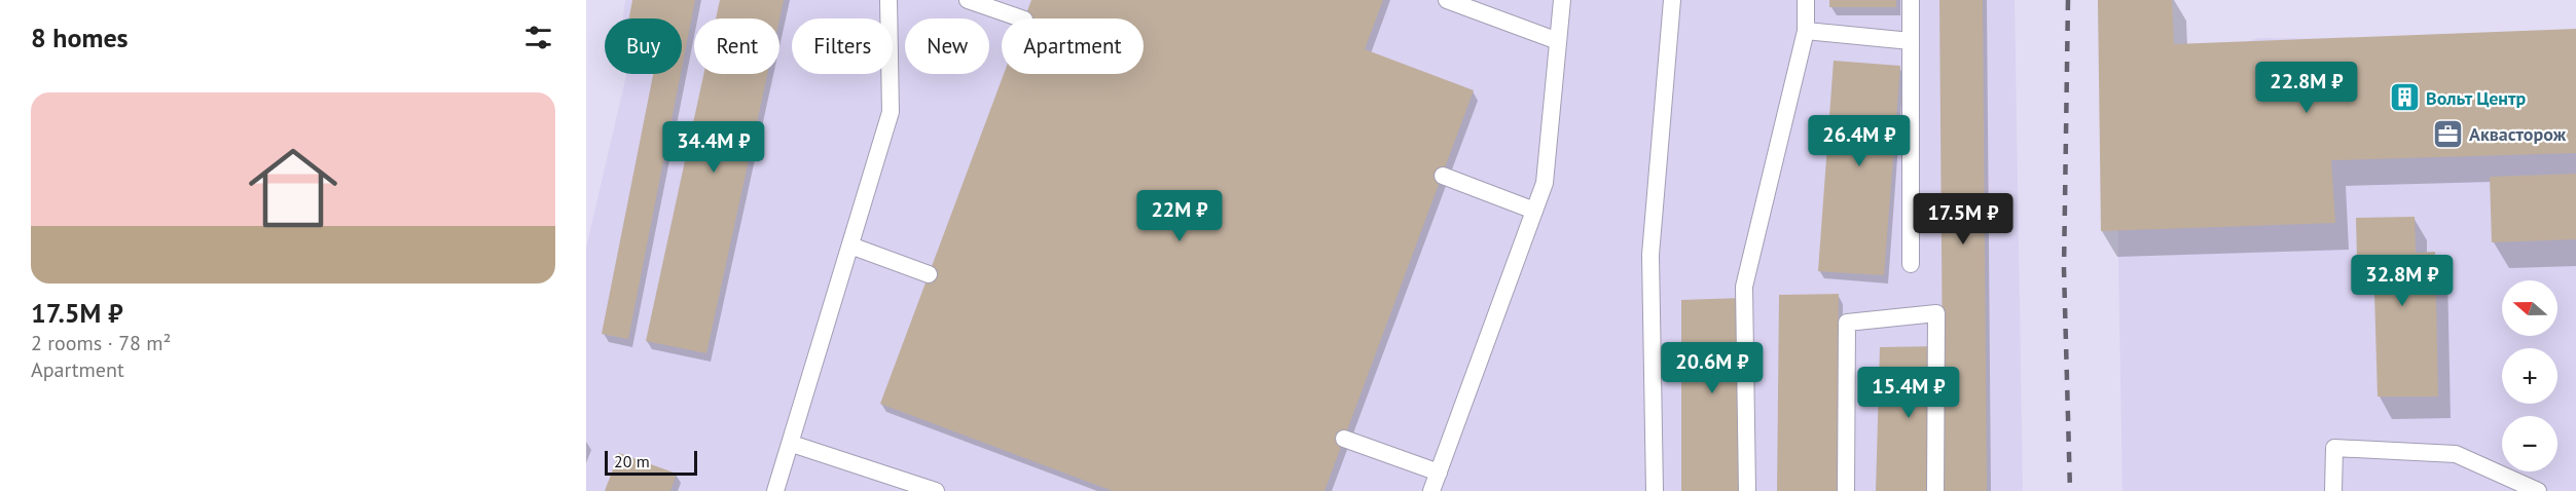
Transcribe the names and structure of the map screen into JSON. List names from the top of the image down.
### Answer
{
  "places": {
    "building": ["Вольт Центр"],
    "office": ["Аквасторож"]
  },
  "scale_bar": "20 m",
  "north": "left",
  "page": {
    "heading": "8 homes",
    "chip": [
      "Buy",
      "Rent",
      "Filters",
      "New",
      "Apartment"
    ],
    "price": [
      "22.8M ₽",
      "26.4M ₽",
      "34.4M ₽",
      "22M ₽",
      "17.5M ₽",
      "32.8M ₽",
      "20.6M ₽",
      "15.4M ₽"
    ],
    "list": [
      {
        "name": "17.5M ₽",
        "note": "2 rooms · 78 m² · Apartment"
      }
    ],
    "map_buttons": ["+", "−"],
    "scale": "20 m"
  }
}
